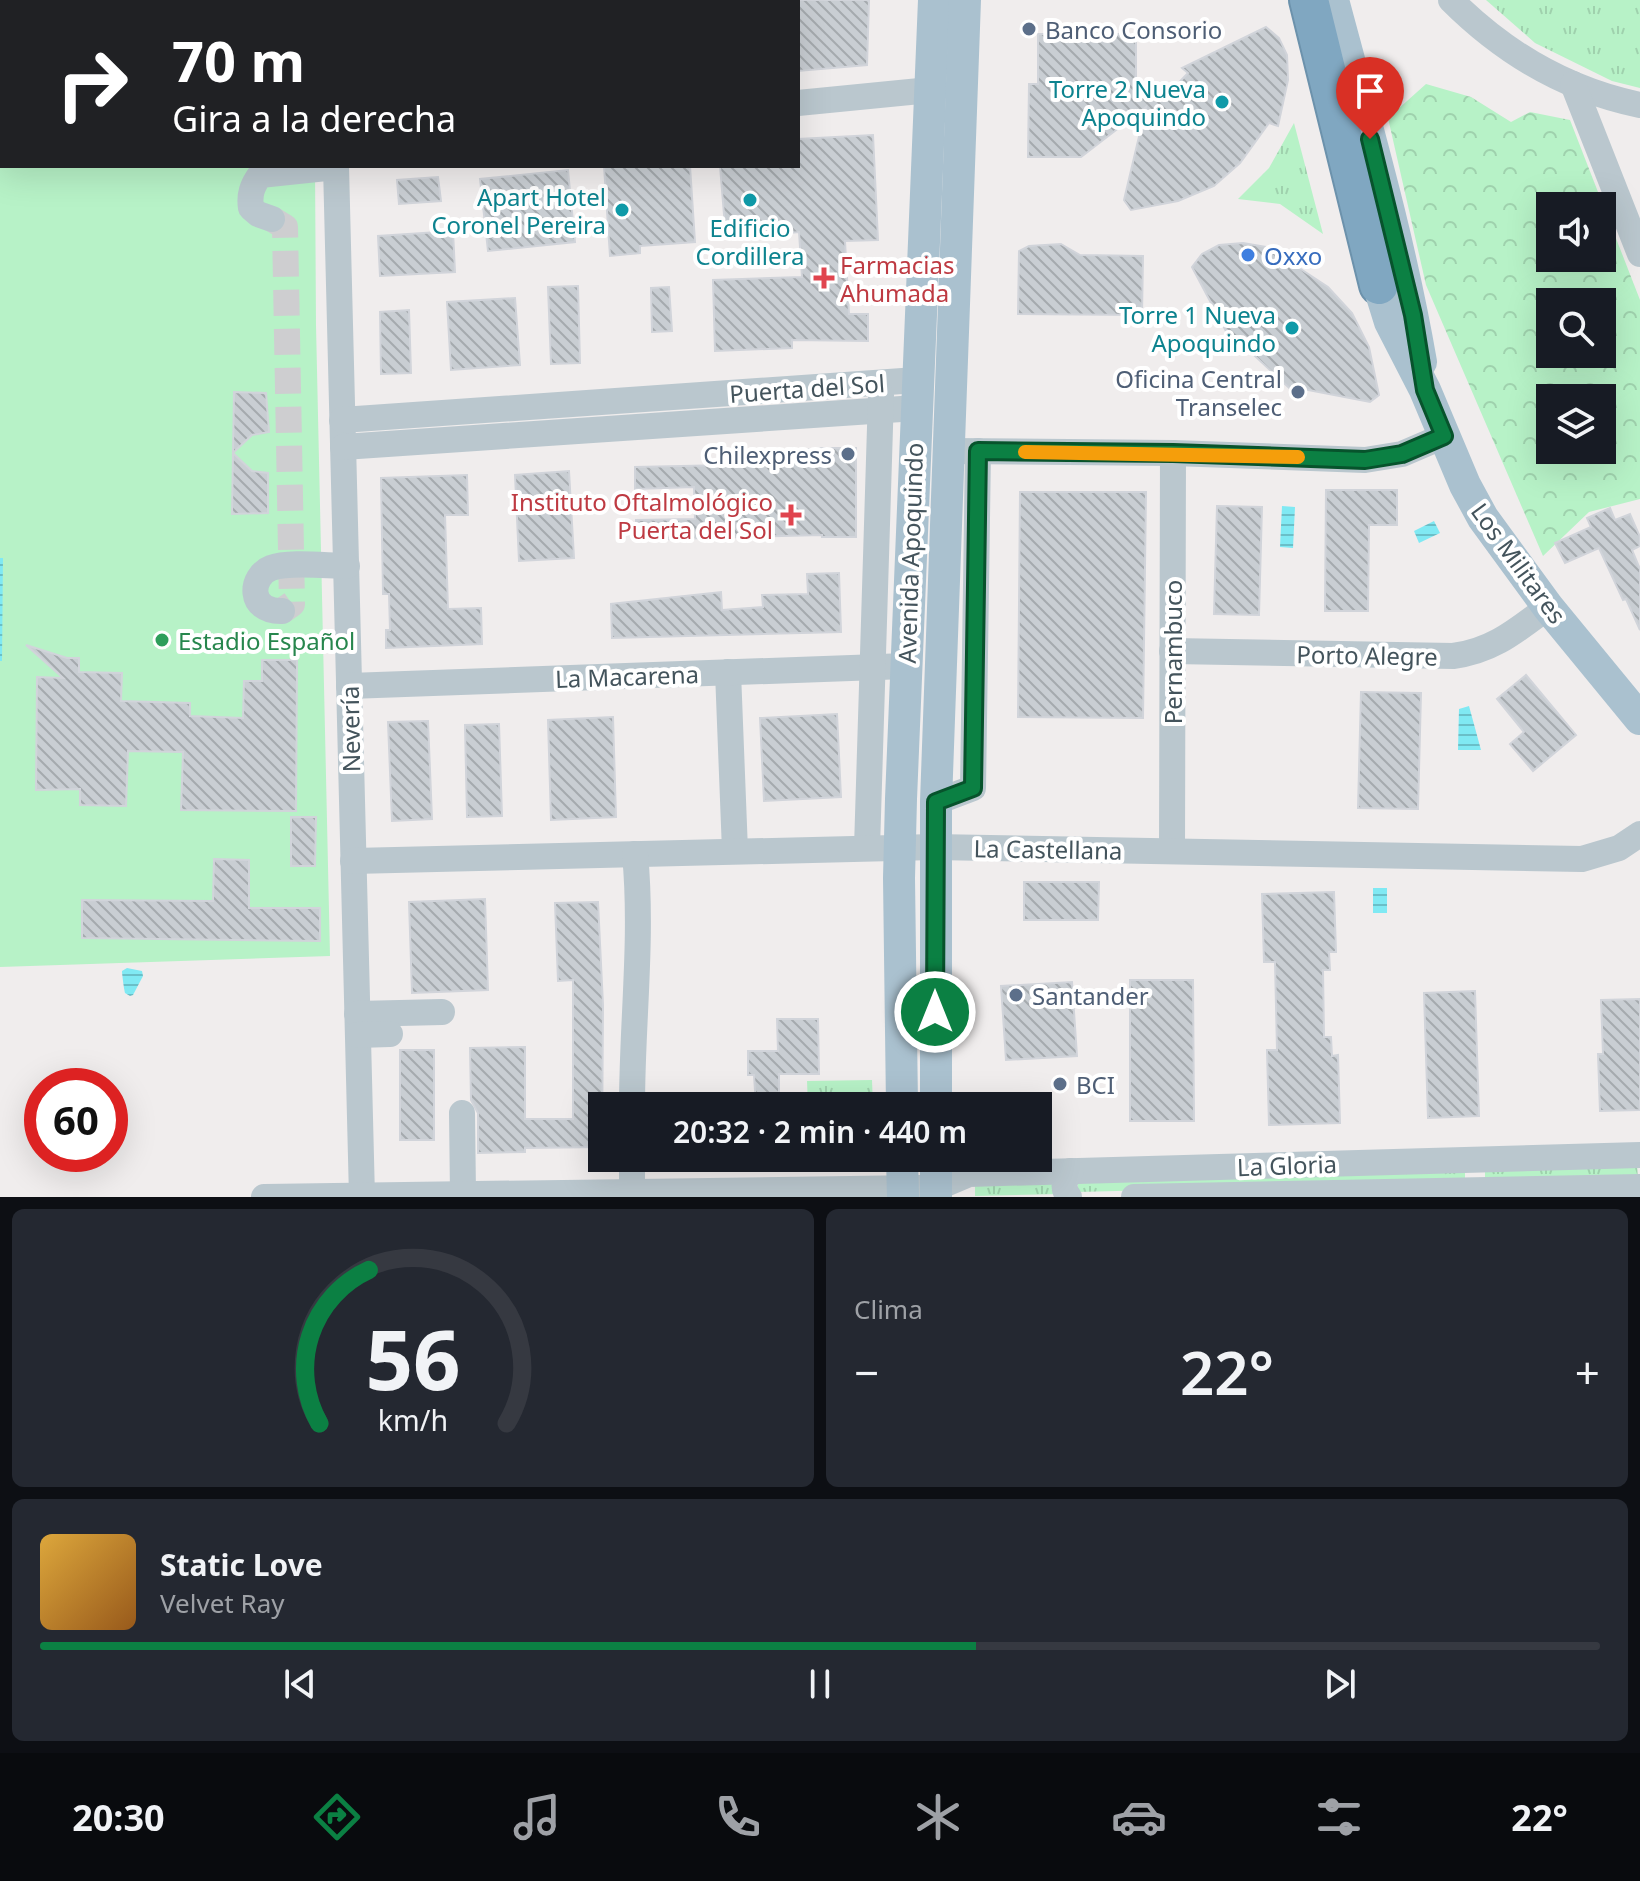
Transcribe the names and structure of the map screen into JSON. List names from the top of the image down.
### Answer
{
  "streets": {
    "main road": ["Avenida Apoquindo", "Los Militares"],
    "street": [
      "Puerta del Sol",
      "Pernambuco",
      "Porto Alegre",
      "La Macarena",
      "Nevería",
      "La Castellana",
      "La Gloria"
    ]
  },
  "crossings": [
    ["Puerta del Sol", "Avenida Apoquindo"],
    ["Puerta del Sol", "Nevería"],
    ["Avenida Apoquindo", "La Macarena"],
    ["Avenida Apoquindo", "La Castellana"],
    ["Los Militares", "Porto Alegre"],
    ["Pernambuco", "Porto Alegre"],
    ["Pernambuco", "La Castellana"],
    ["La Macarena", "Nevería"],
    ["Nevería", "La Castellana"],
    ["Nevería", "La Gloria"]
  ],
  "places": {
    "other": [
      "Banco Consorio",
      "Torre 2 Nueva Apoquindo",
      "Edificio Cordillera",
      "Apart Hotel Coronel Pereira",
      "Oxxo",
      "Torre 1 Nueva Apoquindo",
      "Oficina Central Transelec",
      "Chilexpress",
      "Estadio Español",
      "Santander",
      "BCI"
    ],
    "health": ["Farmacias Ahumada", "Instituto Oftalmológico Puerta del Sol"]
  },
  "page": {
    "turn": ["70 m", "Gira a la derecha"],
    "limit": "60",
    "trip": "20:32 · 2 min · 440 m",
    "tile": "Clima",
    "heat": ["−", "22°", "+"],
    "song": ["Static Love", "Velvet Ray"],
    "tabs": ["20:30", "22°"],
    "gauge": ["56", "km/h"]
  }
}
